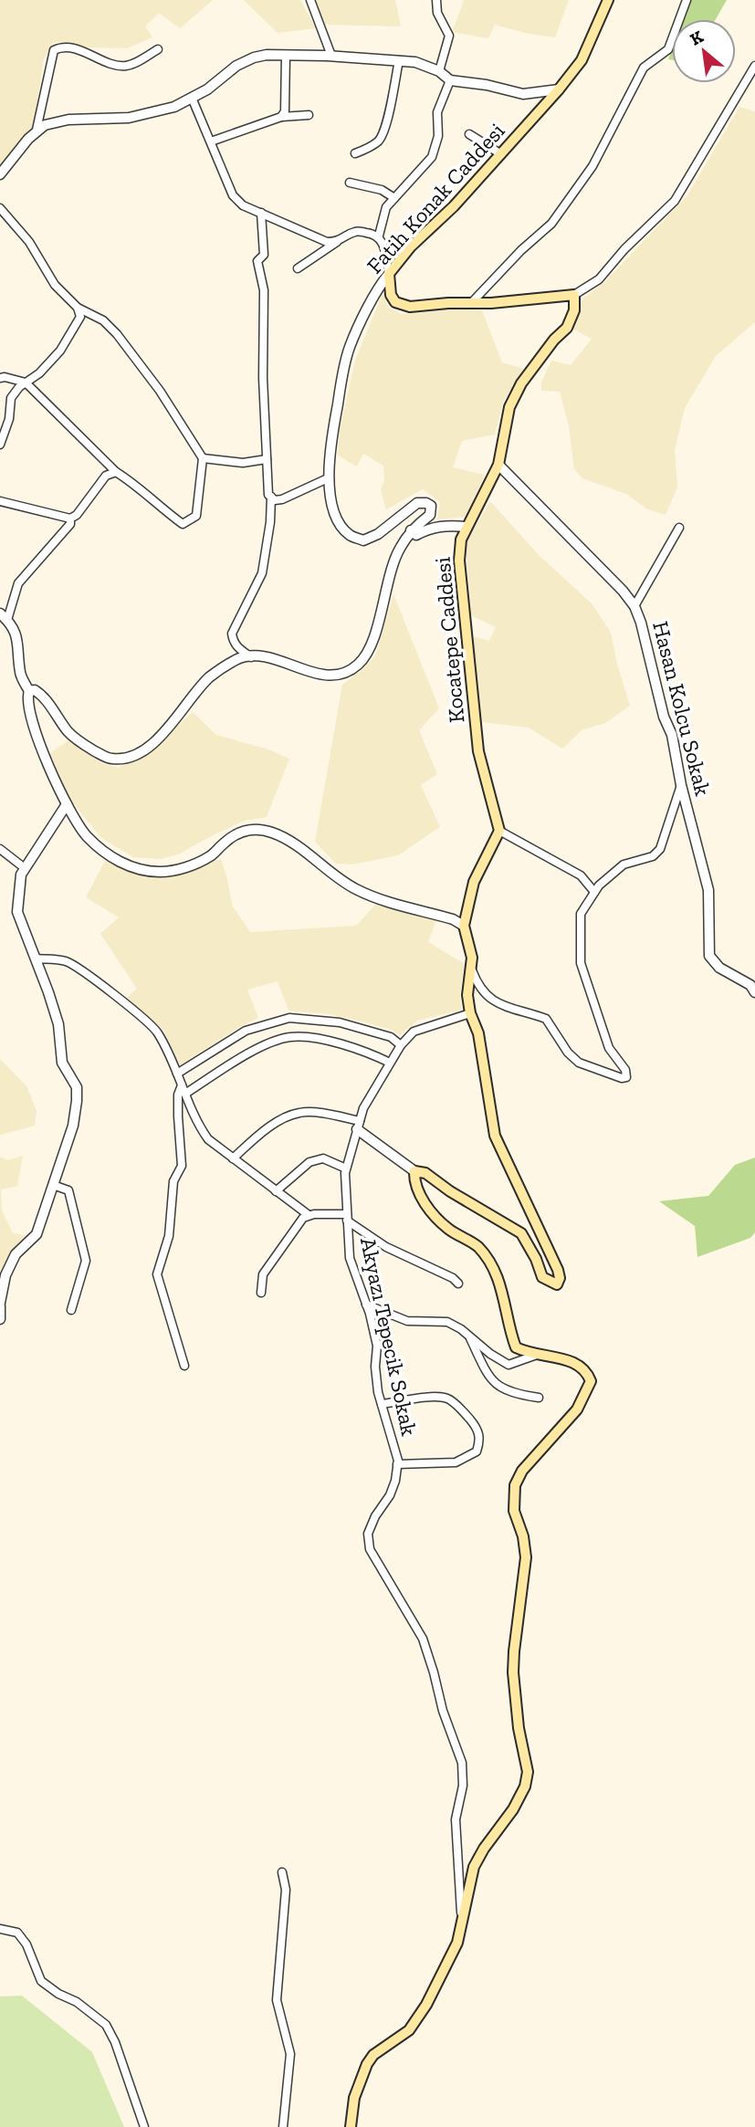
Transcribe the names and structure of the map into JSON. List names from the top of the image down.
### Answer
{
  "streets": {
    "main road": ["Fatih Konak Caddesi", "Kocatepe Caddesi"],
    "street": ["Hasan Kolcu Sokak", "Akyazı Tepecik Sokak"]
  },
  "crossings": [
    ["Kocatepe Caddesi", "Hasan Kolcu Sokak"]
  ],
  "north": "top left"
}
